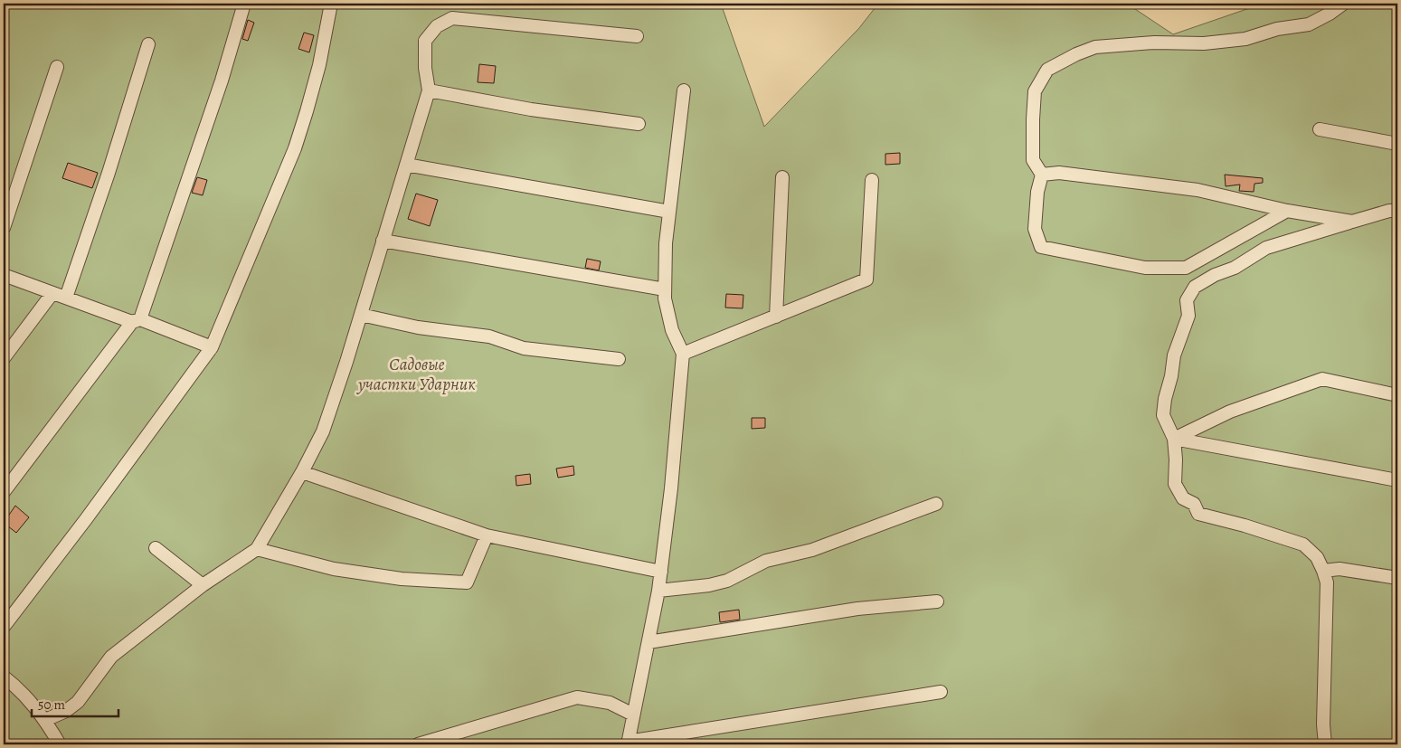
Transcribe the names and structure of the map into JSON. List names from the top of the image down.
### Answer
{
  "parks": ["Садовые участки Ударник"],
  "scale_bar": "50 m"
}
